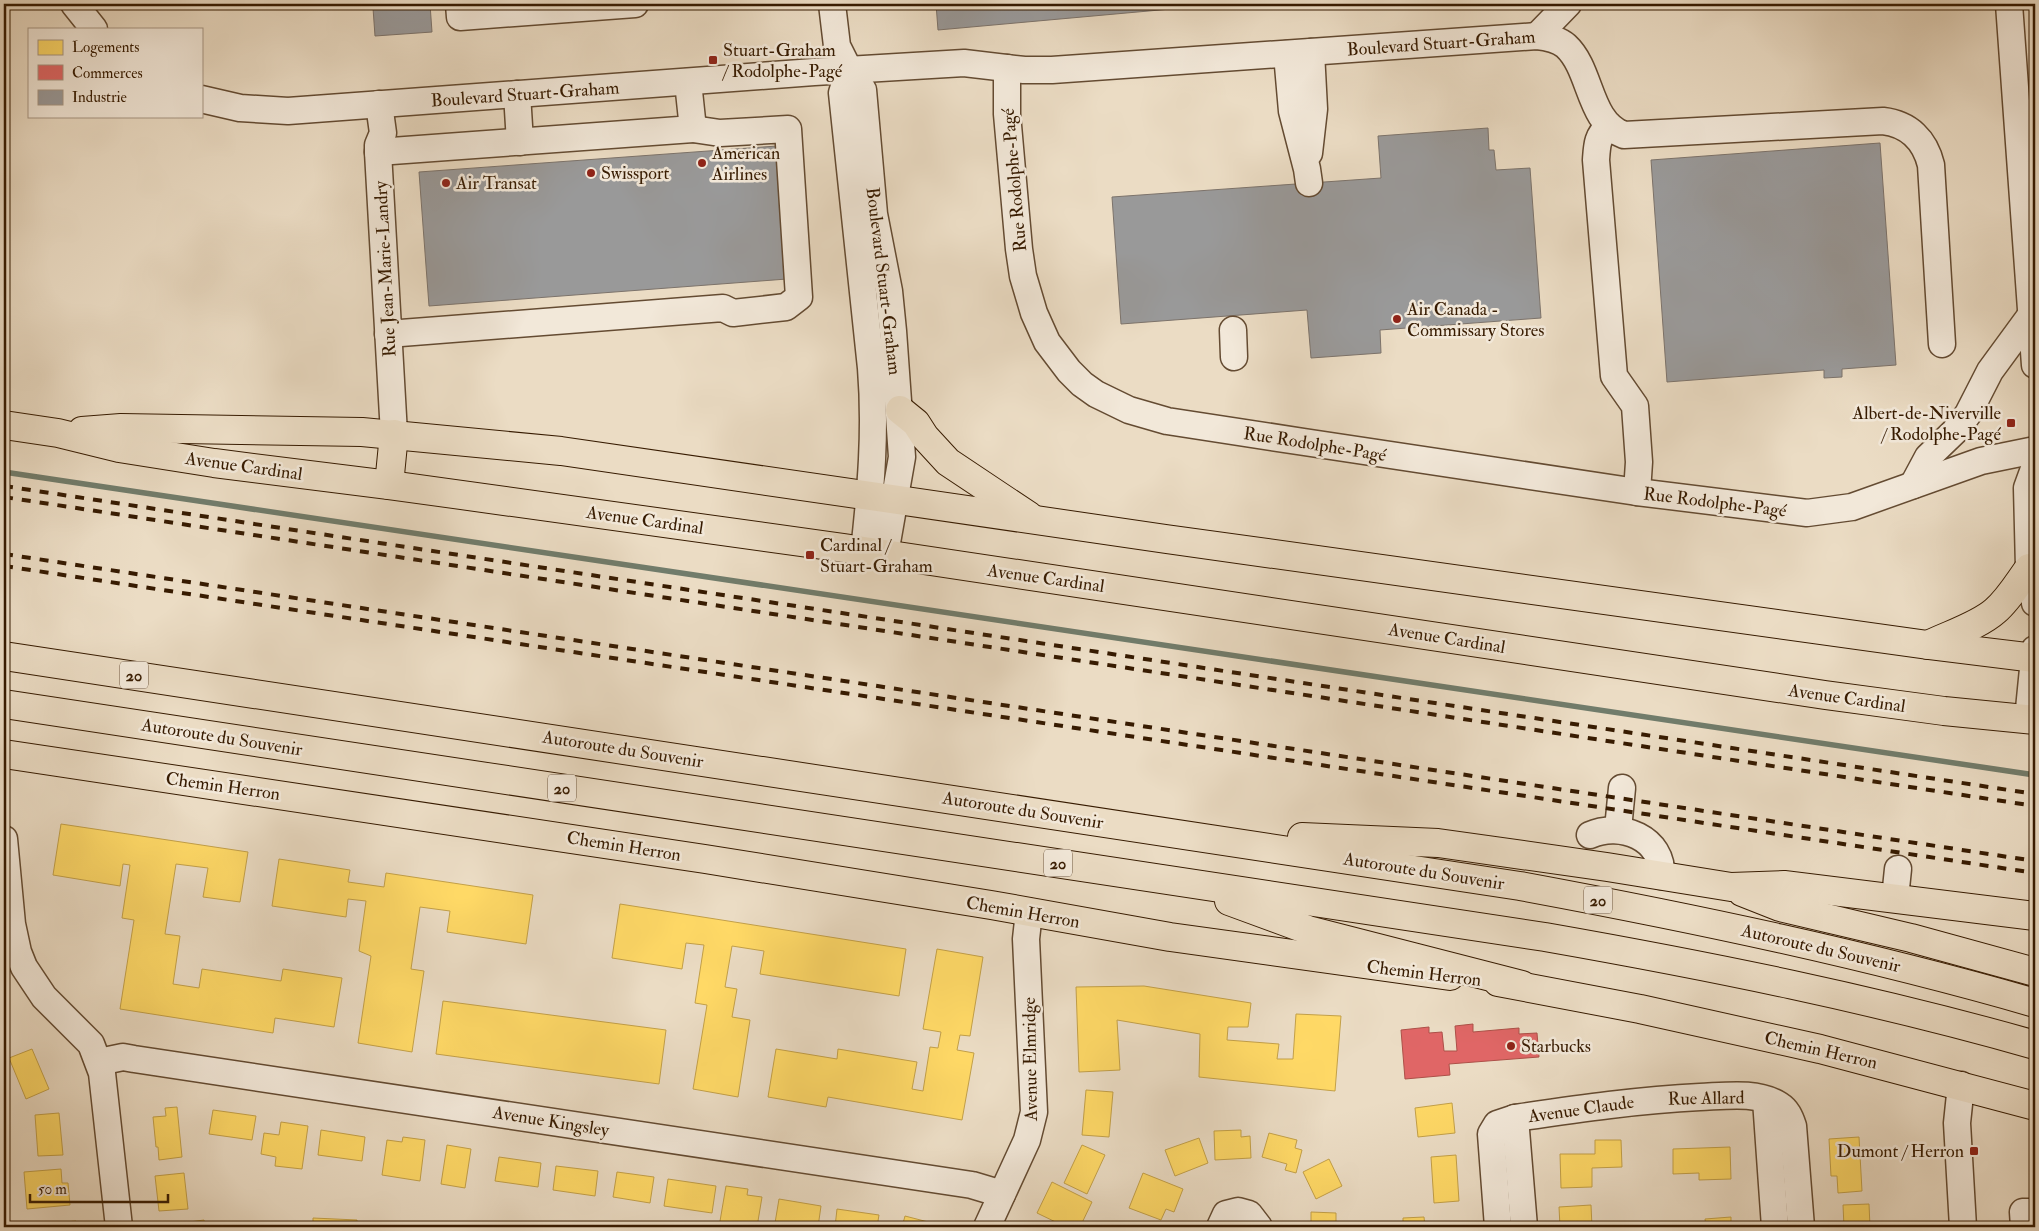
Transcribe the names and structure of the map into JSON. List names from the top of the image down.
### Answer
{
  "streets": {
    "main road": [
      "Avenue Cardinal",
      "20",
      "Autoroute du Souvenir",
      "Chemin Herron"
    ],
    "street": [
      "Boulevard Stuart-Graham",
      "Rue Rodolphe-Pagé",
      "Rue Jean-Marie-Landry",
      "Avenue Elmridge",
      "Rue Allard",
      "Avenue Claude",
      "Avenue Kingsley"
    ]
  },
  "crossings": [
    ["Boulevard Stuart-Graham", "Rue Rodolphe-Pagé"],
    ["Boulevard Stuart-Graham", "Rue Jean-Marie-Landry"],
    ["Boulevard Stuart-Graham", "Avenue Cardinal"],
    ["Rue Jean-Marie-Landry", "Avenue Cardinal"],
    ["Chemin Herron", "Avenue Elmridge"],
    ["Avenue Elmridge", "Avenue Kingsley"],
    ["Rue Allard", "Avenue Claude"]
  ],
  "places": {
    "transit": [
      "Stuart-Graham / Rodolphe-Pagé",
      "Albert-de-Niverville / Rodolphe-Pagé",
      "Cardinal / Stuart-Graham",
      "Dumont / Herron"
    ],
    "other": [
      "American Airlines",
      "Swissport",
      "Air Transat",
      "Air Canada - Commissary Stores",
      "Starbucks"
    ]
  },
  "legend": ["Logements", "Commerces", "Industrie"],
  "scale_bar": "50 m"
}
